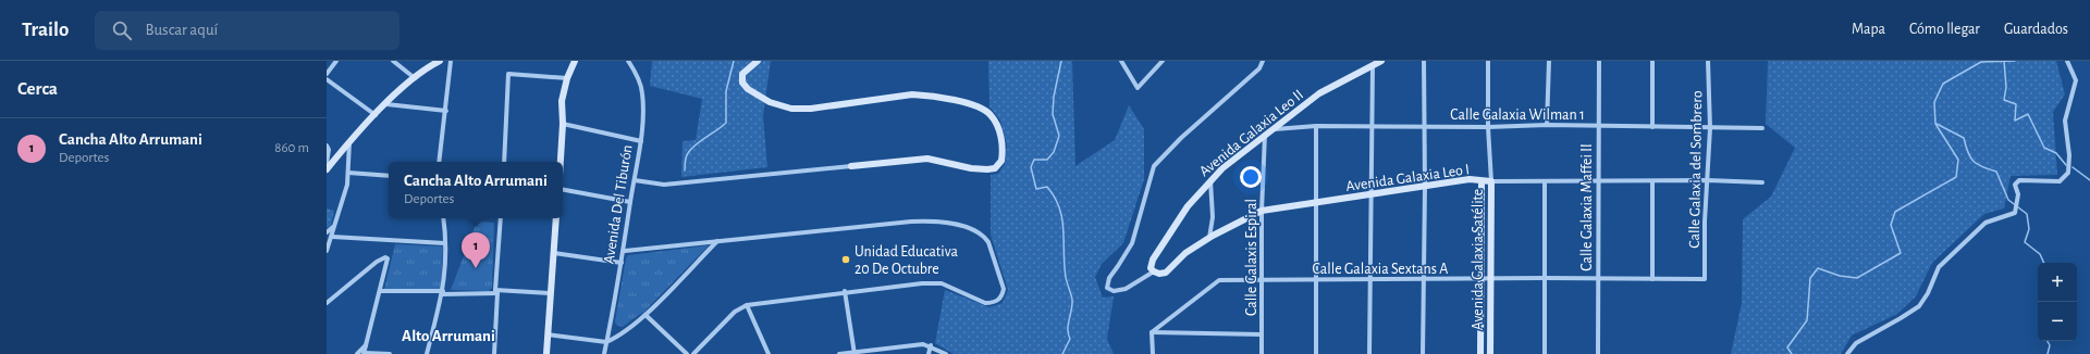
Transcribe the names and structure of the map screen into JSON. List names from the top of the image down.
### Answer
{
  "streets": {
    "street": [
      "Calle Galaxia Wilman 1",
      "Avenida Galaxia Leo II",
      "Calle Galaxia del Sombrero",
      "Avenida Galaxia Leo I",
      "Avenida Del Tiburón",
      "Calle Galaxia Maffei II",
      "Calle Galaxis Espiral",
      "Avenida Galaxia Satélite",
      "Calle Galaxia Sextans A"
    ]
  },
  "crossings": [
    ["Calle Galaxia Wilman 1", "Avenida Galaxia Leo II"],
    ["Calle Galaxia Wilman 1", "Calle Galaxia del Sombrero"],
    ["Calle Galaxia Wilman 1", "Calle Galaxia Maffei II"],
    ["Calle Galaxia Wilman 1", "Avenida Galaxia Satélite"],
    ["Avenida Galaxia Leo II", "Avenida Galaxia Leo I"],
    ["Avenida Galaxia Leo II", "Calle Galaxis Espiral"],
    ["Calle Galaxia del Sombrero", "Avenida Galaxia Leo I"],
    ["Calle Galaxia del Sombrero", "Calle Galaxia Sextans A"],
    ["Avenida Galaxia Leo I", "Calle Galaxia Maffei II"],
    ["Avenida Galaxia Leo I", "Calle Galaxis Espiral"],
    ["Avenida Galaxia Leo I", "Avenida Galaxia Satélite"],
    ["Calle Galaxia Maffei II", "Calle Galaxia Sextans A"],
    ["Calle Galaxis Espiral", "Calle Galaxia Sextans A"],
    ["Avenida Galaxia Satélite", "Calle Galaxia Sextans A"]
  ],
  "districts": ["Alto Arrumani"],
  "places": ["Unidad Educativa 20 De Octubre"],
  "page": {
    "header": "Trailo",
    "search": "Buscar aquí",
    "nav": ["Mapa", "Cómo llegar", "Guardados"],
    "heading": "Cerca",
    "list": [
      {
        "mark": "1",
        "name": "Cancha Alto Arrumani",
        "note": "Deportes",
        "value": "860 m"
      }
    ],
    "popup": ["Cancha Alto Arrumani", "Deportes"],
    "pins": "1",
    "map_buttons": ["+", "−"]
  }
}
